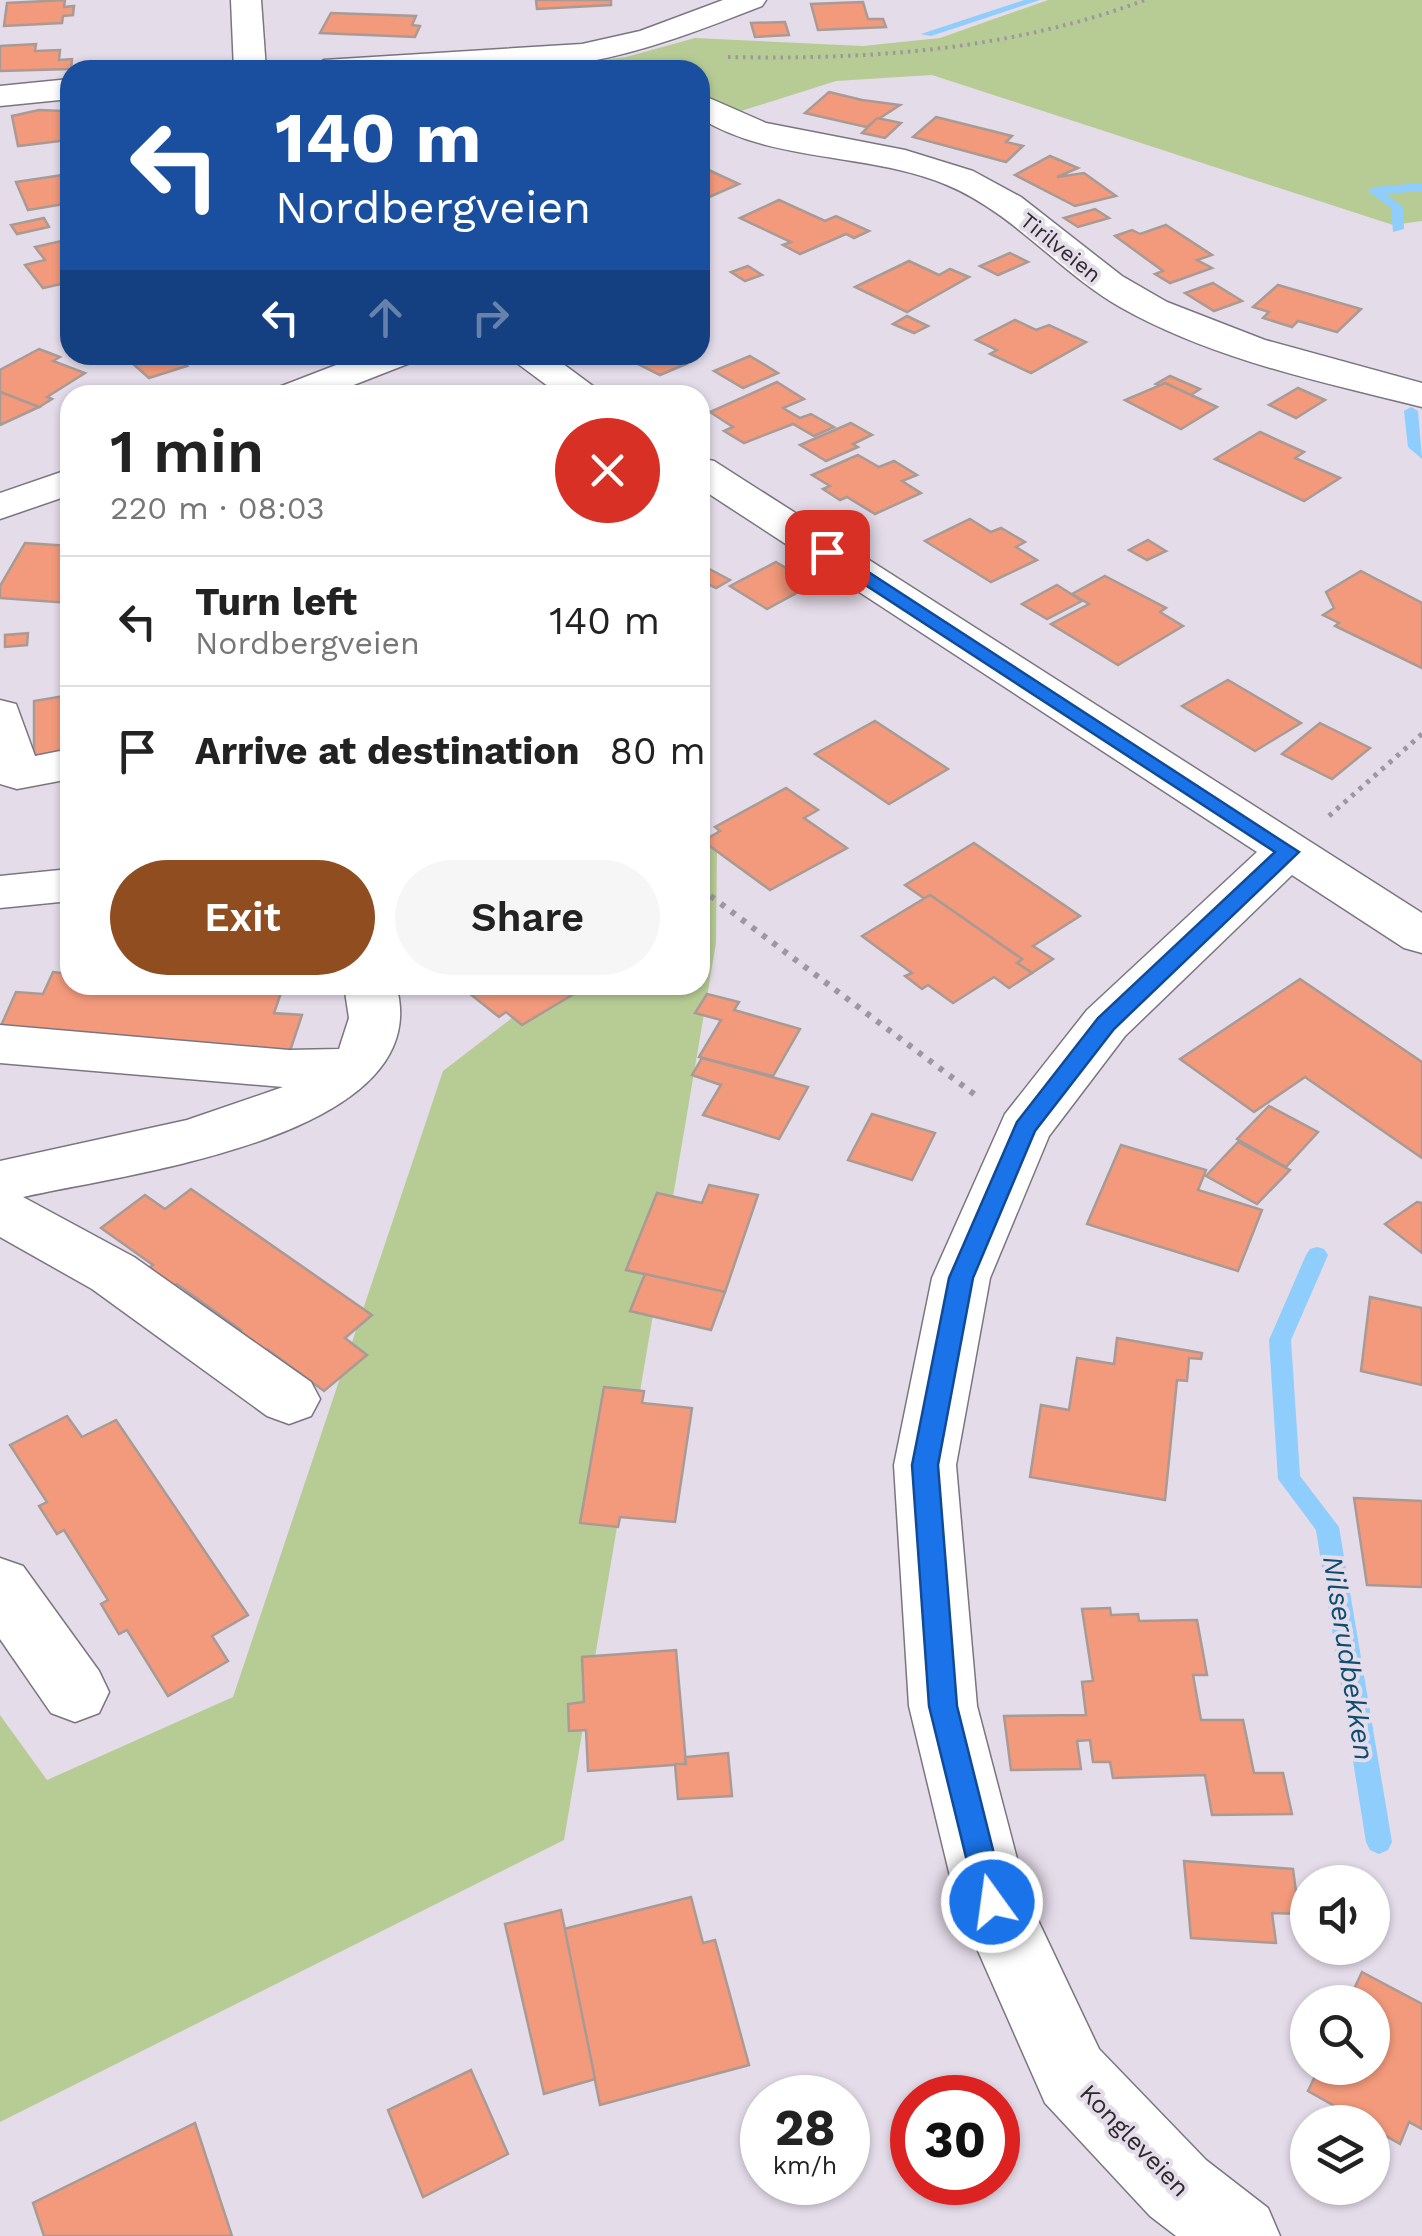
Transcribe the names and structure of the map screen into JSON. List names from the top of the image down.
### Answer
{
  "streets": {
    "street": ["Tirilveien", "Kongleveien"]
  },
  "water": ["Nilserudbekken"],
  "page": {
    "turn": ["140 m", "Nordbergveien"],
    "heading": ["1 min", "220 m · 08:03"],
    "list": [
      {
        "name": "Turn left",
        "note": "Nordbergveien",
        "value": "140 m"
      },
      {
        "name": "Arrive at destination",
        "value": "80 m"
      }
    ],
    "buttons": ["Exit", "Share"],
    "speed": "28 km/h",
    "limit": "30"
  }
}
